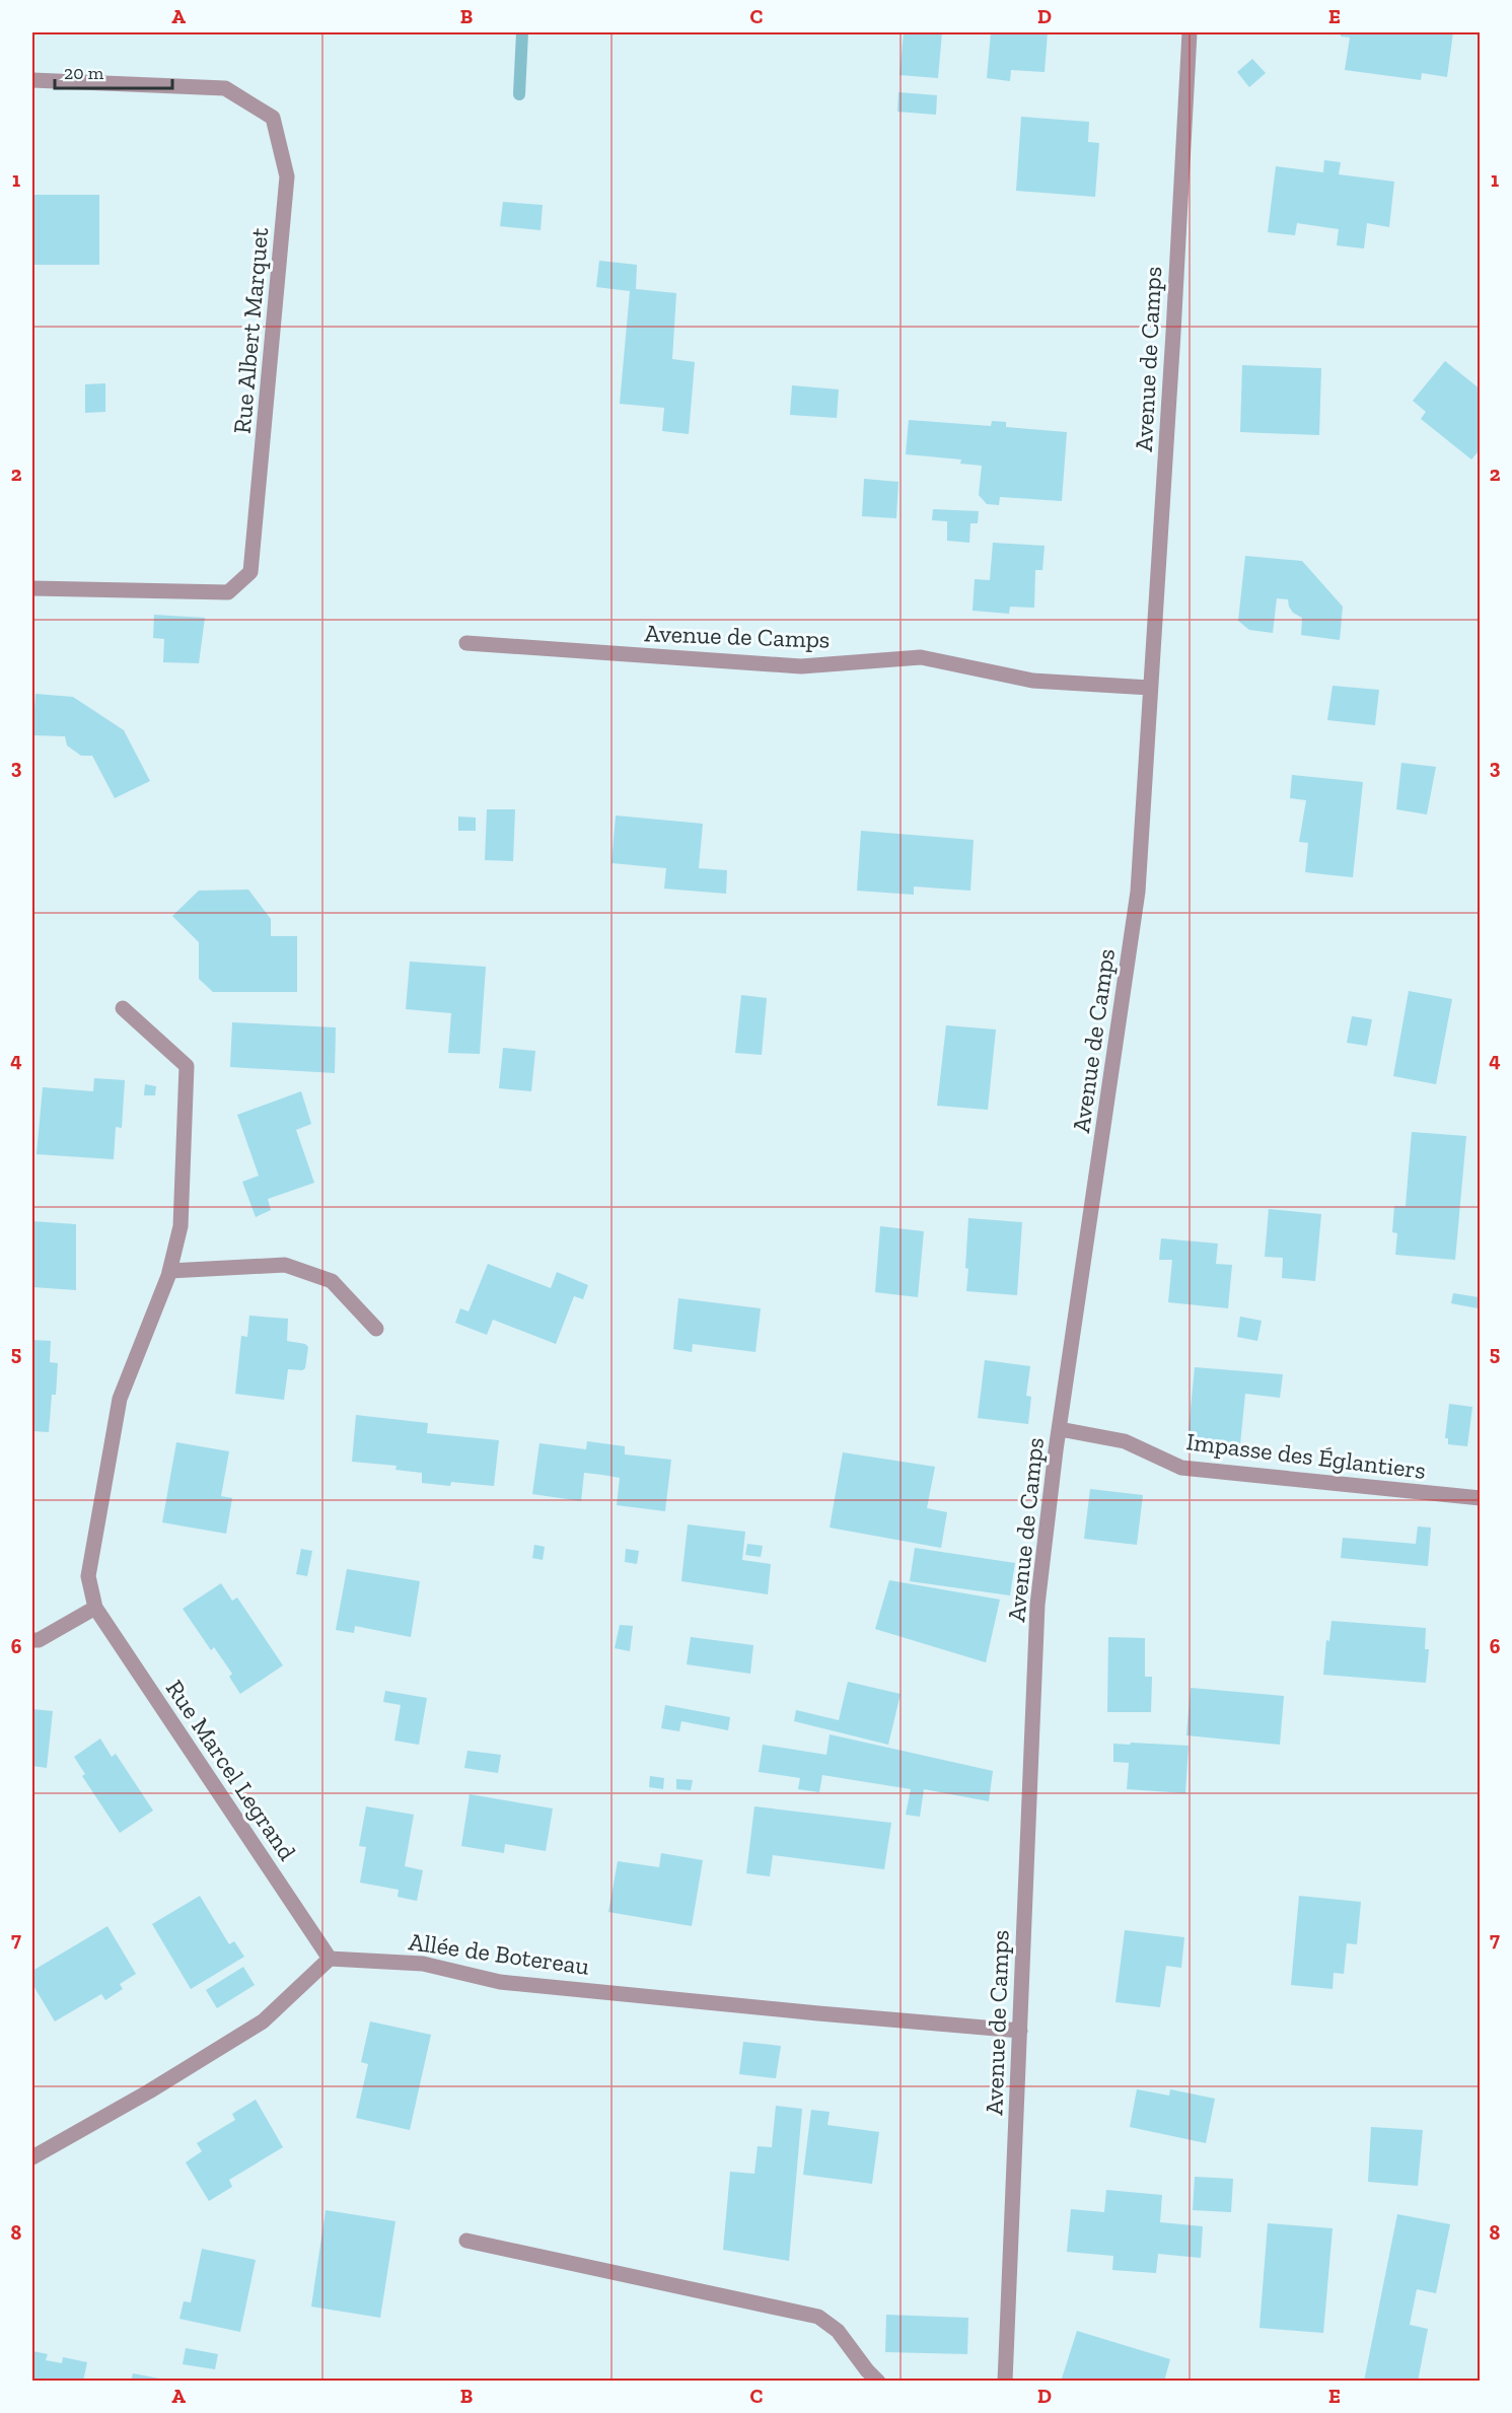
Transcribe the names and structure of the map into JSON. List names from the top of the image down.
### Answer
{
  "streets": {
    "street": [
      "Rue Albert Marquet",
      "Avenue de Camps",
      "Impasse des Églantiers",
      "Rue Marcel Legrand",
      "Allée de Botereau"
    ]
  },
  "crossings": [
    ["Avenue de Camps", "Impasse des Églantiers"],
    ["Avenue de Camps", "Allée de Botereau"],
    ["Rue Marcel Legrand", "Allée de Botereau"]
  ],
  "scale_bar": "20 m",
  "grid": {
    "columns": [
      "A",
      "B",
      "C",
      "D",
      "E"
    ],
    "rows": [
      "1",
      "2",
      "3",
      "4",
      "5",
      "6",
      "7",
      "8"
    ]
  }
}
